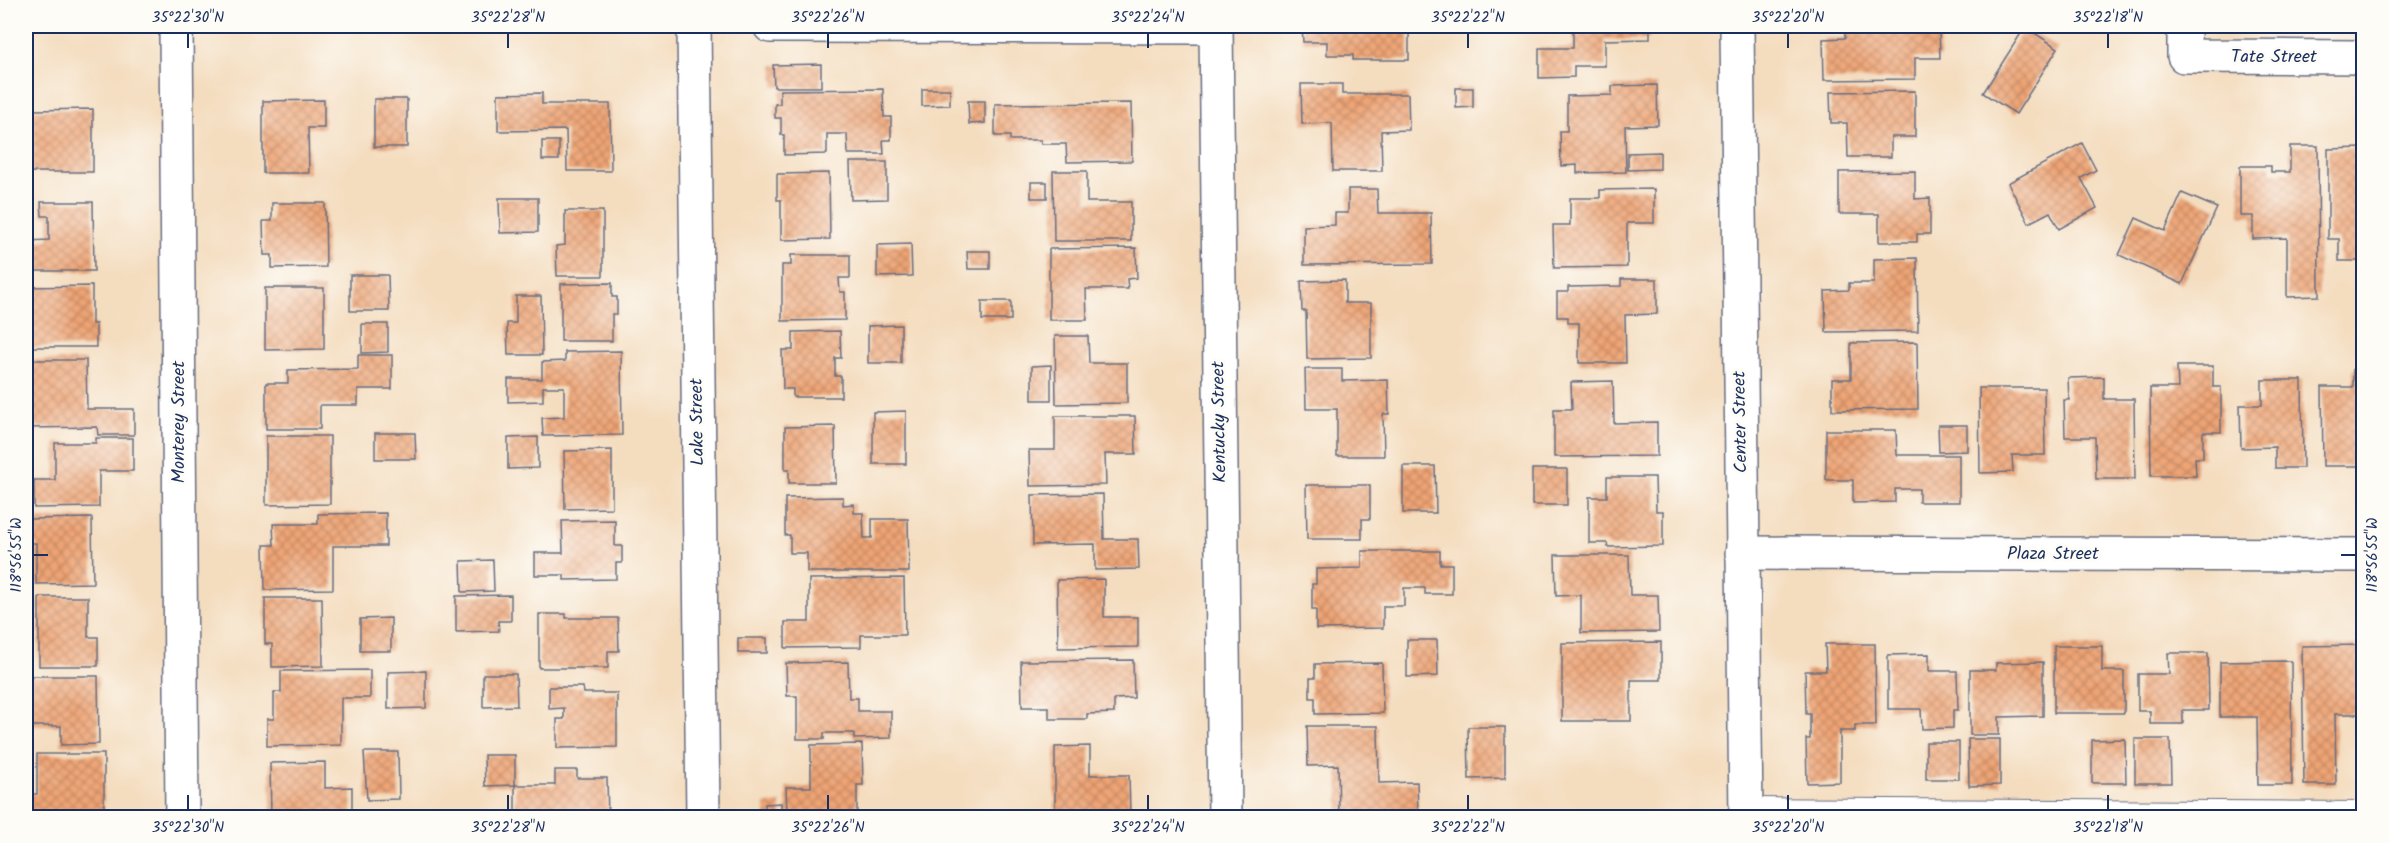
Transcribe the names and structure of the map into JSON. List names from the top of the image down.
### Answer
{
  "streets": {
    "street": [
      "Tate Street",
      "Monterey Street",
      "Lake Street",
      "Kentucky Street",
      "Center Street",
      "Plaza Street"
    ]
  },
  "crossings": [
    ["Center Street", "Plaza Street"]
  ],
  "coordinates": [
    "35°22'30\"N",
    "35°22'28\"N",
    "35°22'26\"N",
    "35°22'24\"N",
    "35°22'22\"N",
    "35°22'20\"N",
    "35°22'18\"N",
    "118°56'55\"W"
  ]
}
